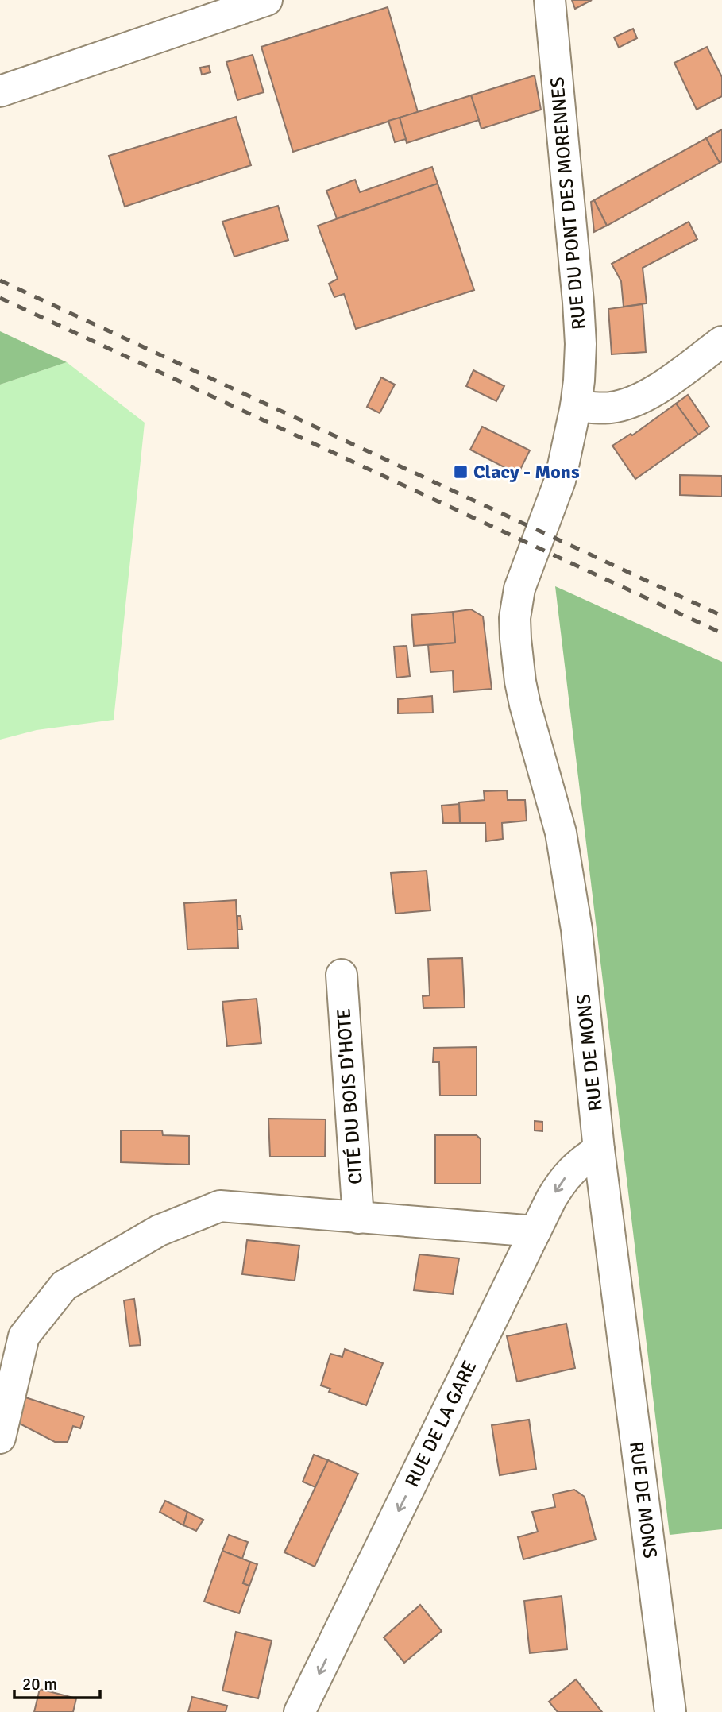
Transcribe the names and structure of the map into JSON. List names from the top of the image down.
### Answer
{
  "streets": {
    "street": [
      "RUE DU PONT DES MORENNES",
      "RUE DE MONS",
      "CITÉ DU BOIS D'HOTE",
      "RUE DE LA GARE"
    ]
  },
  "crossings": [
    ["RUE DU PONT DES MORENNES", "RUE DE MONS"],
    ["RUE DE MONS", "RUE DE LA GARE"]
  ],
  "one_way": ["RUE DE LA GARE"],
  "places": {
    "transit": ["Clacy - Mons"]
  },
  "scale_bar": "20 m"
}
